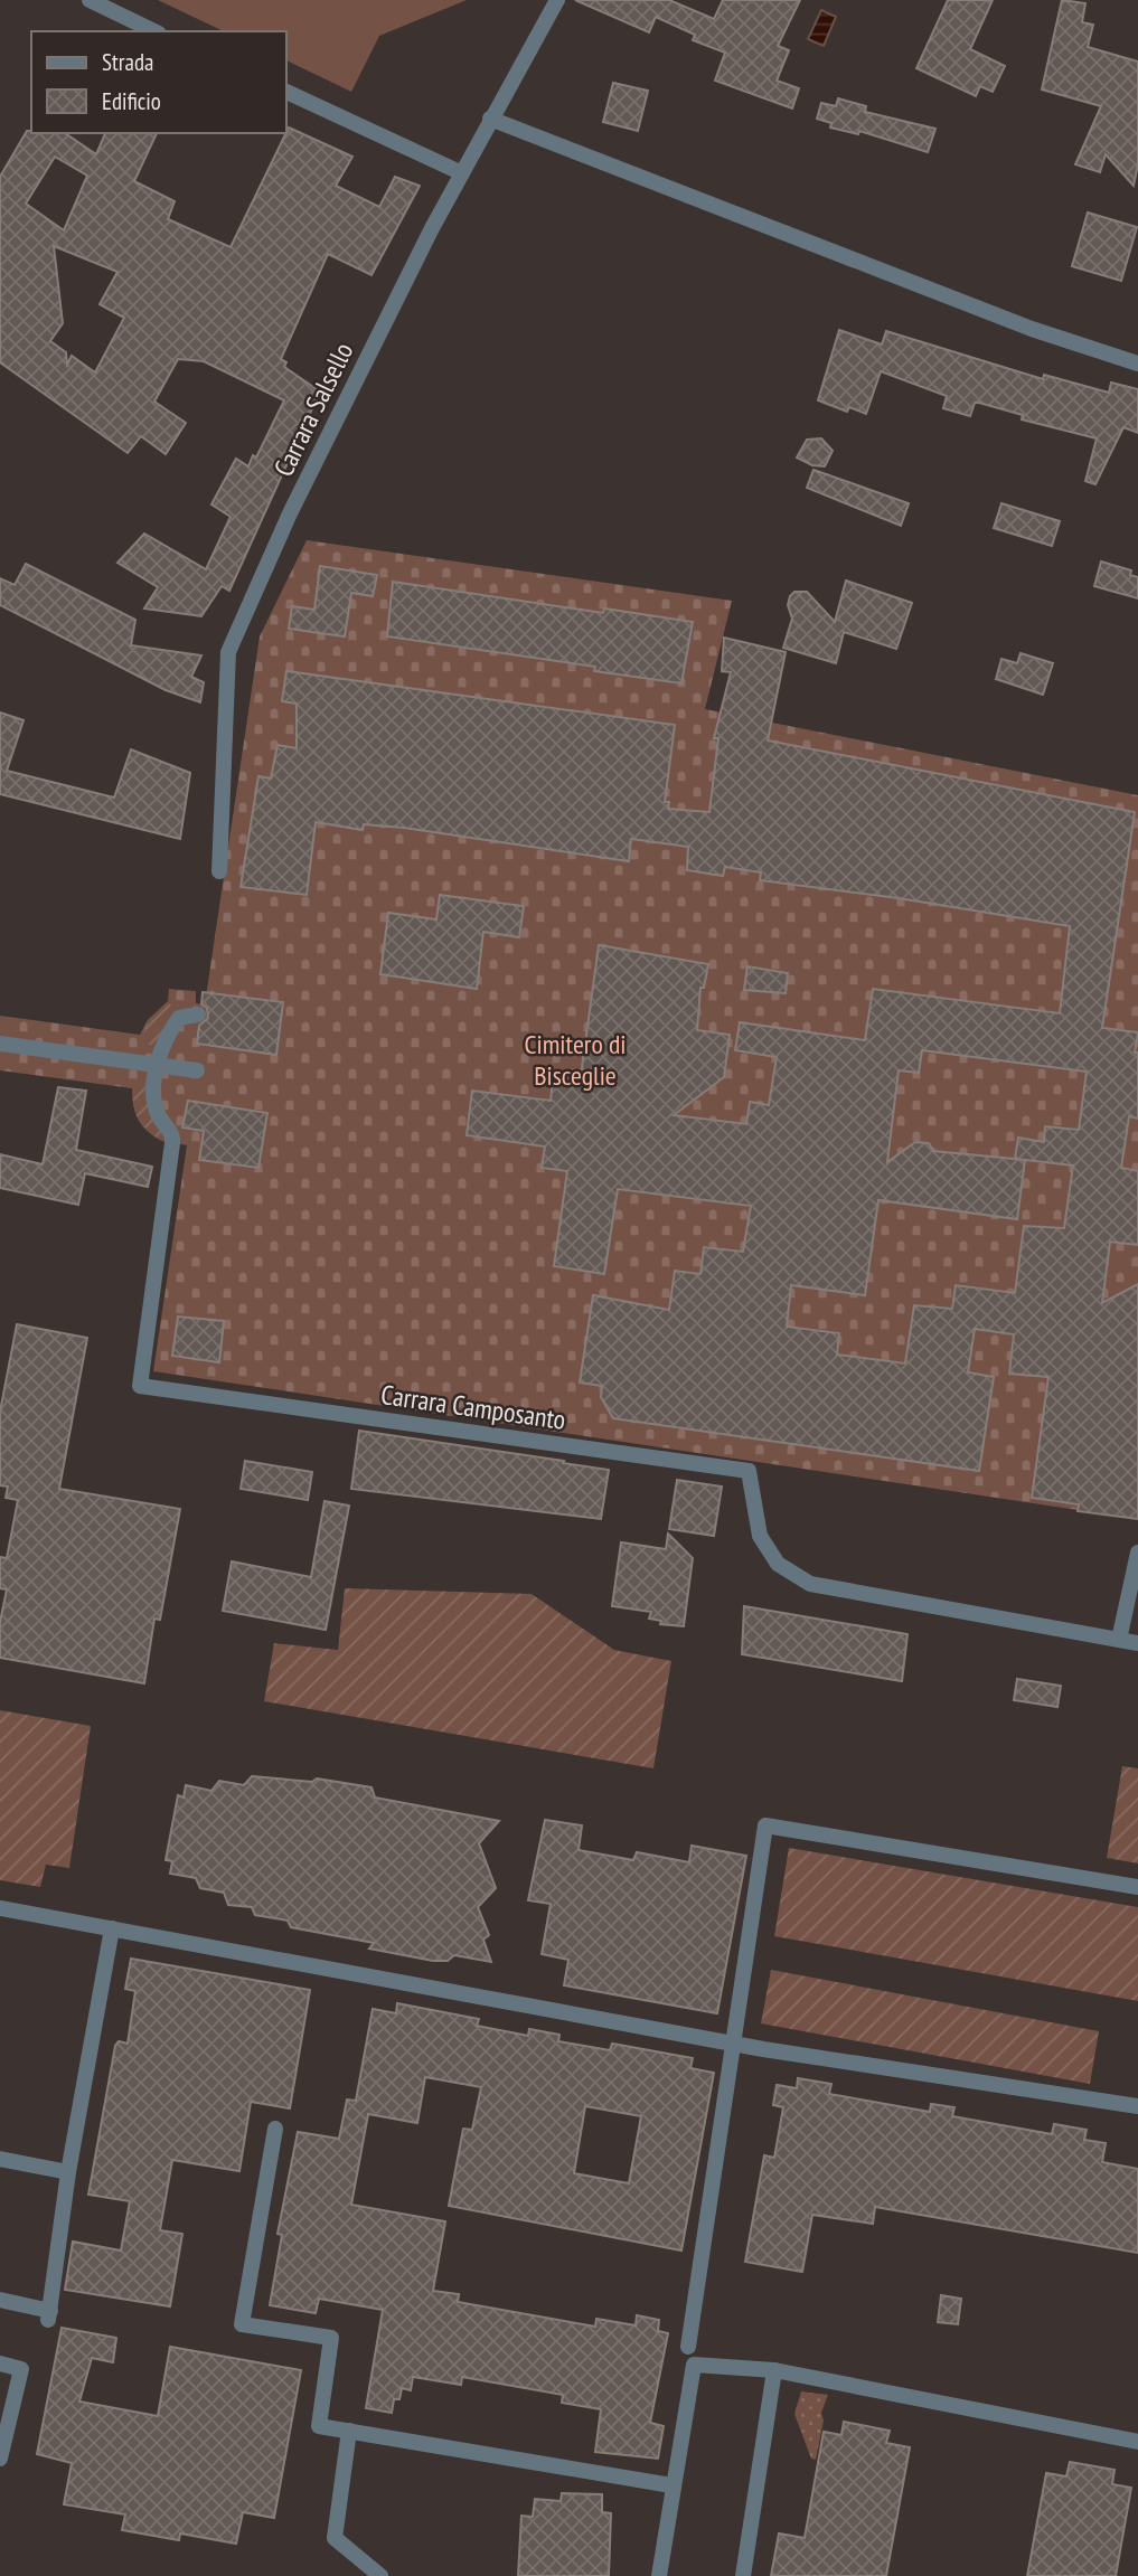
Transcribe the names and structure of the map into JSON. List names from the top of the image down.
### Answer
{
  "streets": {
    "street": ["Carrara Salsello", "Carrara Camposanto"]
  },
  "parks": ["Cimitero di Bisceglie"],
  "legend": ["Strada", "Edificio"]
}
